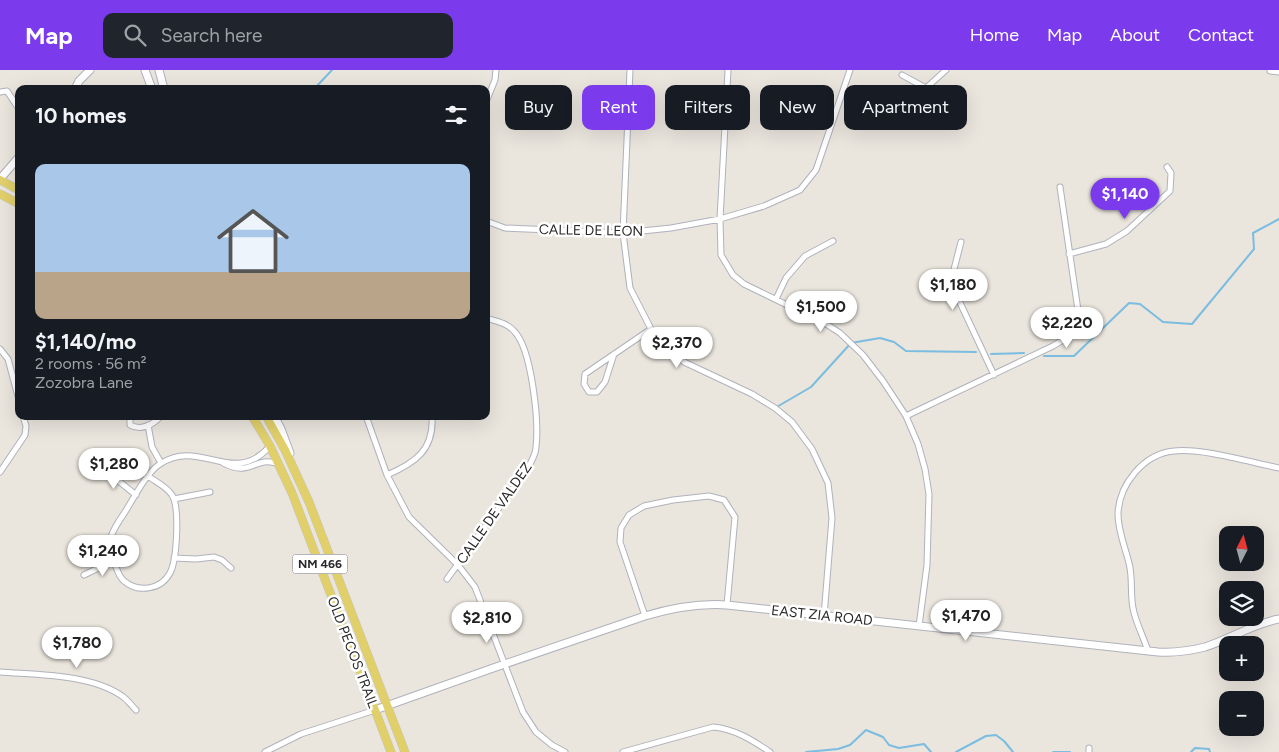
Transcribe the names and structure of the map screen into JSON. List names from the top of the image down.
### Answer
{
  "streets": {
    "main road": ["NM 466", "OLD PECOS TRAIL"],
    "street": ["CALLE DE LEON", "CALLE DE VALDEZ", "EAST ZIA ROAD"]
  },
  "crossings": [
    ["NM 466", "OLD PECOS TRAIL"],
    ["EAST ZIA ROAD", "OLD PECOS TRAIL"]
  ],
  "north": "top",
  "page": {
    "header": "Map",
    "search": "Search here",
    "nav": [
      "Home",
      "Map",
      "About",
      "Contact"
    ],
    "chip": [
      "Buy",
      "Rent",
      "Filters",
      "New",
      "Apartment"
    ],
    "heading": "10 homes",
    "list": [
      {
        "name": "$1,140/mo",
        "note": "2 rooms · 56 m² · Zozobra Lane"
      }
    ],
    "price": [
      "$1,140",
      "$1,180",
      "$1,500",
      "$2,220",
      "$2,370",
      "$1,280",
      "$1,240",
      "$1,470",
      "$2,810",
      "$1,780"
    ],
    "map_buttons": ["+", "−"]
  }
}
